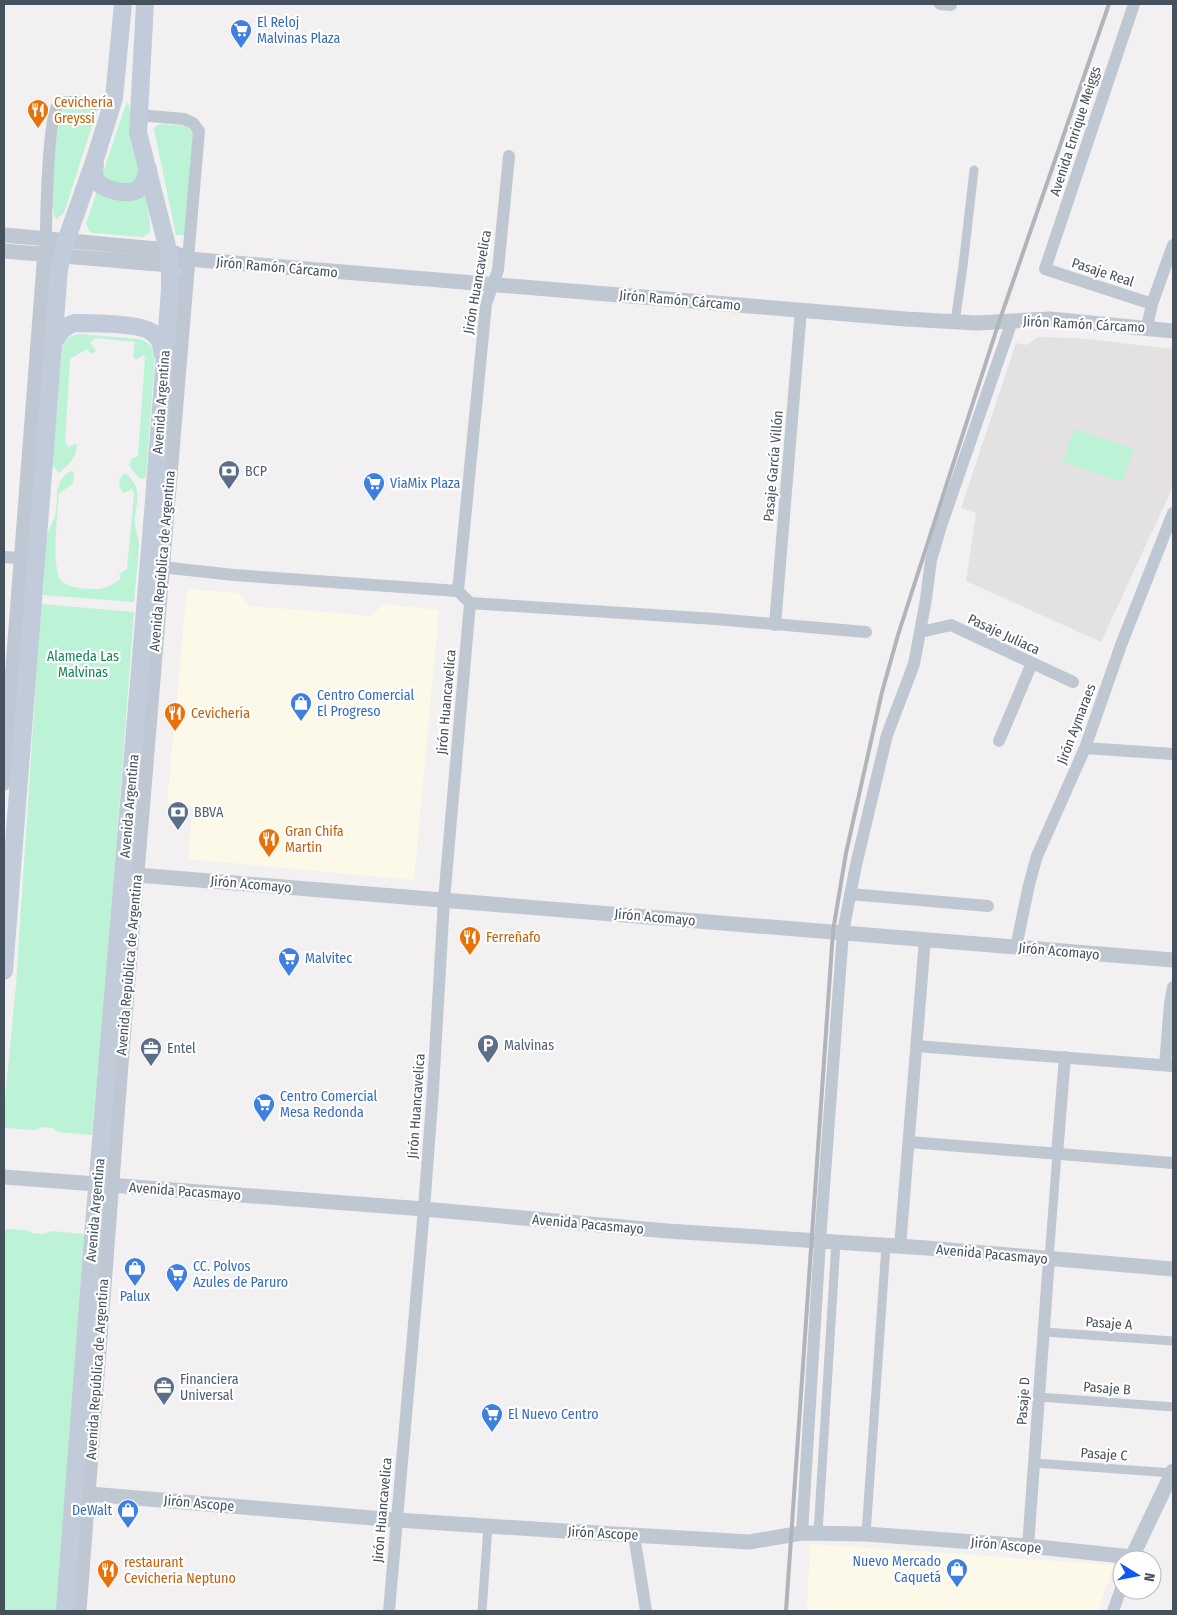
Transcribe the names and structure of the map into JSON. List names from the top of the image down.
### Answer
{
  "streets": {
    "main road": ["Avenida Argentina"],
    "street": [
      "Avenida Enrique Meiggs",
      "Jirón Ramón Cárcamo",
      "Pasaje Real",
      "Jirón Huancavelica",
      "Pasaje García Villón",
      "Avenida República de Argentina",
      "Pasaje Juliaca",
      "Jirón Aymaraes",
      "Jirón Acomayo",
      "Avenida Pacasmayo",
      "Pasaje A",
      "Pasaje B",
      "Pasaje D",
      "Pasaje C",
      "Jirón Ascope"
    ]
  },
  "crossings": [
    ["Avenida Enrique Meiggs", "Pasaje Real"],
    ["Jirón Ramón Cárcamo", "Jirón Huancavelica"],
    ["Jirón Ramón Cárcamo", "Avenida Argentina"],
    ["Jirón Ramón Cárcamo", "Pasaje García Villón"],
    ["Jirón Ramón Cárcamo", "Avenida República de Argentina"],
    ["Jirón Huancavelica", "Jirón Acomayo"],
    ["Jirón Huancavelica", "Avenida Pacasmayo"],
    ["Jirón Huancavelica", "Jirón Ascope"],
    ["Avenida Argentina", "Avenida República de Argentina"],
    ["Avenida Argentina", "Avenida Pacasmayo"],
    ["Avenida Argentina", "Jirón Ascope"],
    ["Avenida República de Argentina", "Jirón Acomayo"],
    ["Avenida República de Argentina", "Avenida Pacasmayo"],
    ["Jirón Aymaraes", "Jirón Acomayo"],
    ["Avenida Pacasmayo", "Pasaje D"],
    ["Pasaje A", "Pasaje D"],
    ["Pasaje B", "Pasaje D"],
    ["Pasaje D", "Pasaje C"],
    ["Pasaje D", "Jirón Ascope"]
  ],
  "parks": ["Alameda Las Malvinas"],
  "places": {
    "supermarket": [
      "El Reloj Malvinas Plaza",
      "ViaMix Plaza",
      "Malvitec",
      "Centro Comercial Mesa Redonda",
      "CC. Polvos Azules de Paruro",
      "El Nuevo Centro"
    ],
    "restaurant": [
      "Cevichería Greyssi",
      "Cevichería",
      "Gran Chifa Martin",
      "Ferreñafo",
      "restaurant Cevicheria Neptuno"
    ],
    "bank": ["BCP", "BBVA"],
    "shop": [
      "Centro Comercial El Progreso",
      "Palux",
      "DeWalt",
      "Nuevo Mercado Caquetá"
    ],
    "parking": ["Malvinas"],
    "office": ["Entel", "Financiera Universal"]
  },
  "north": "right"
}
